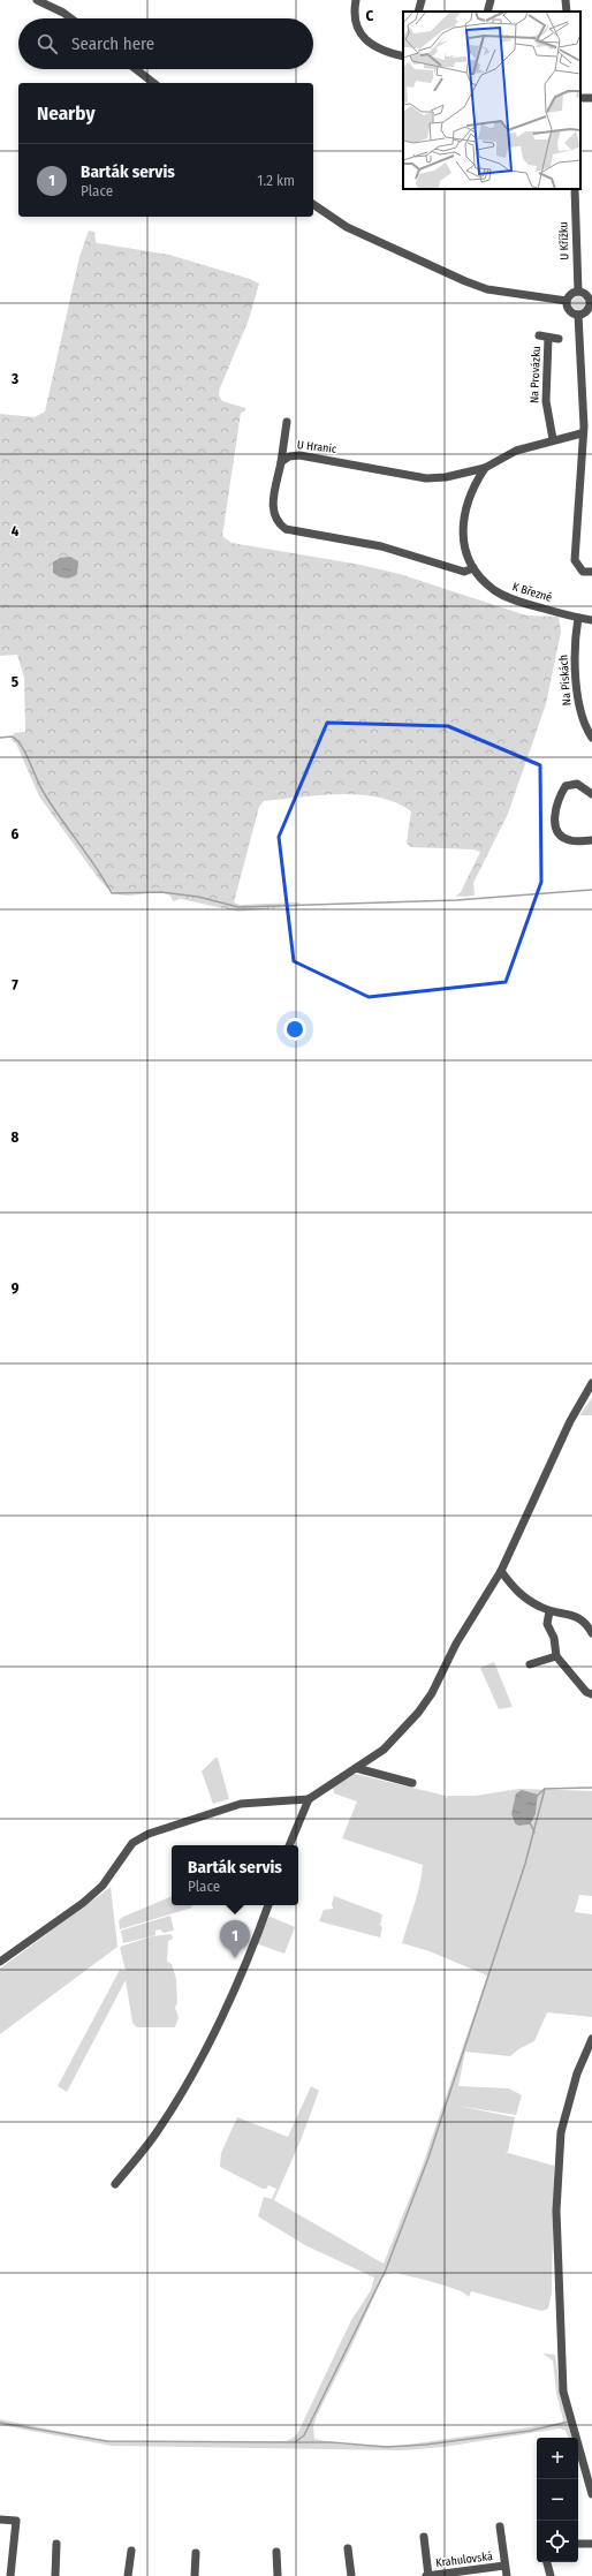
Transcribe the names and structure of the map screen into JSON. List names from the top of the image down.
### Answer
{
  "streets": {
    "street": [
      "U Křížku",
      "Na Provázku",
      "U Hranic",
      "K Březné",
      "Na Pískách",
      "Krahulovská"
    ]
  },
  "crossings": [
    ["Na Provázku", "U Hranic"],
    ["U Hranic", "K Březné"],
    ["K Březné", "Na Pískách"]
  ],
  "page": {
    "search": "Search here",
    "heading": "Nearby",
    "list": [
      {
        "mark": "1",
        "name": "Barták servis",
        "note": "Place",
        "value": "1.2 km"
      }
    ],
    "popup": ["Barták servis", "Place"],
    "pins": "1",
    "map_buttons": ["+", "−"]
  },
  "grid": {
    "columns": ["C"],
    "rows": [
      "3",
      "4",
      "5",
      "6",
      "7",
      "8",
      "9"
    ]
  }
}
